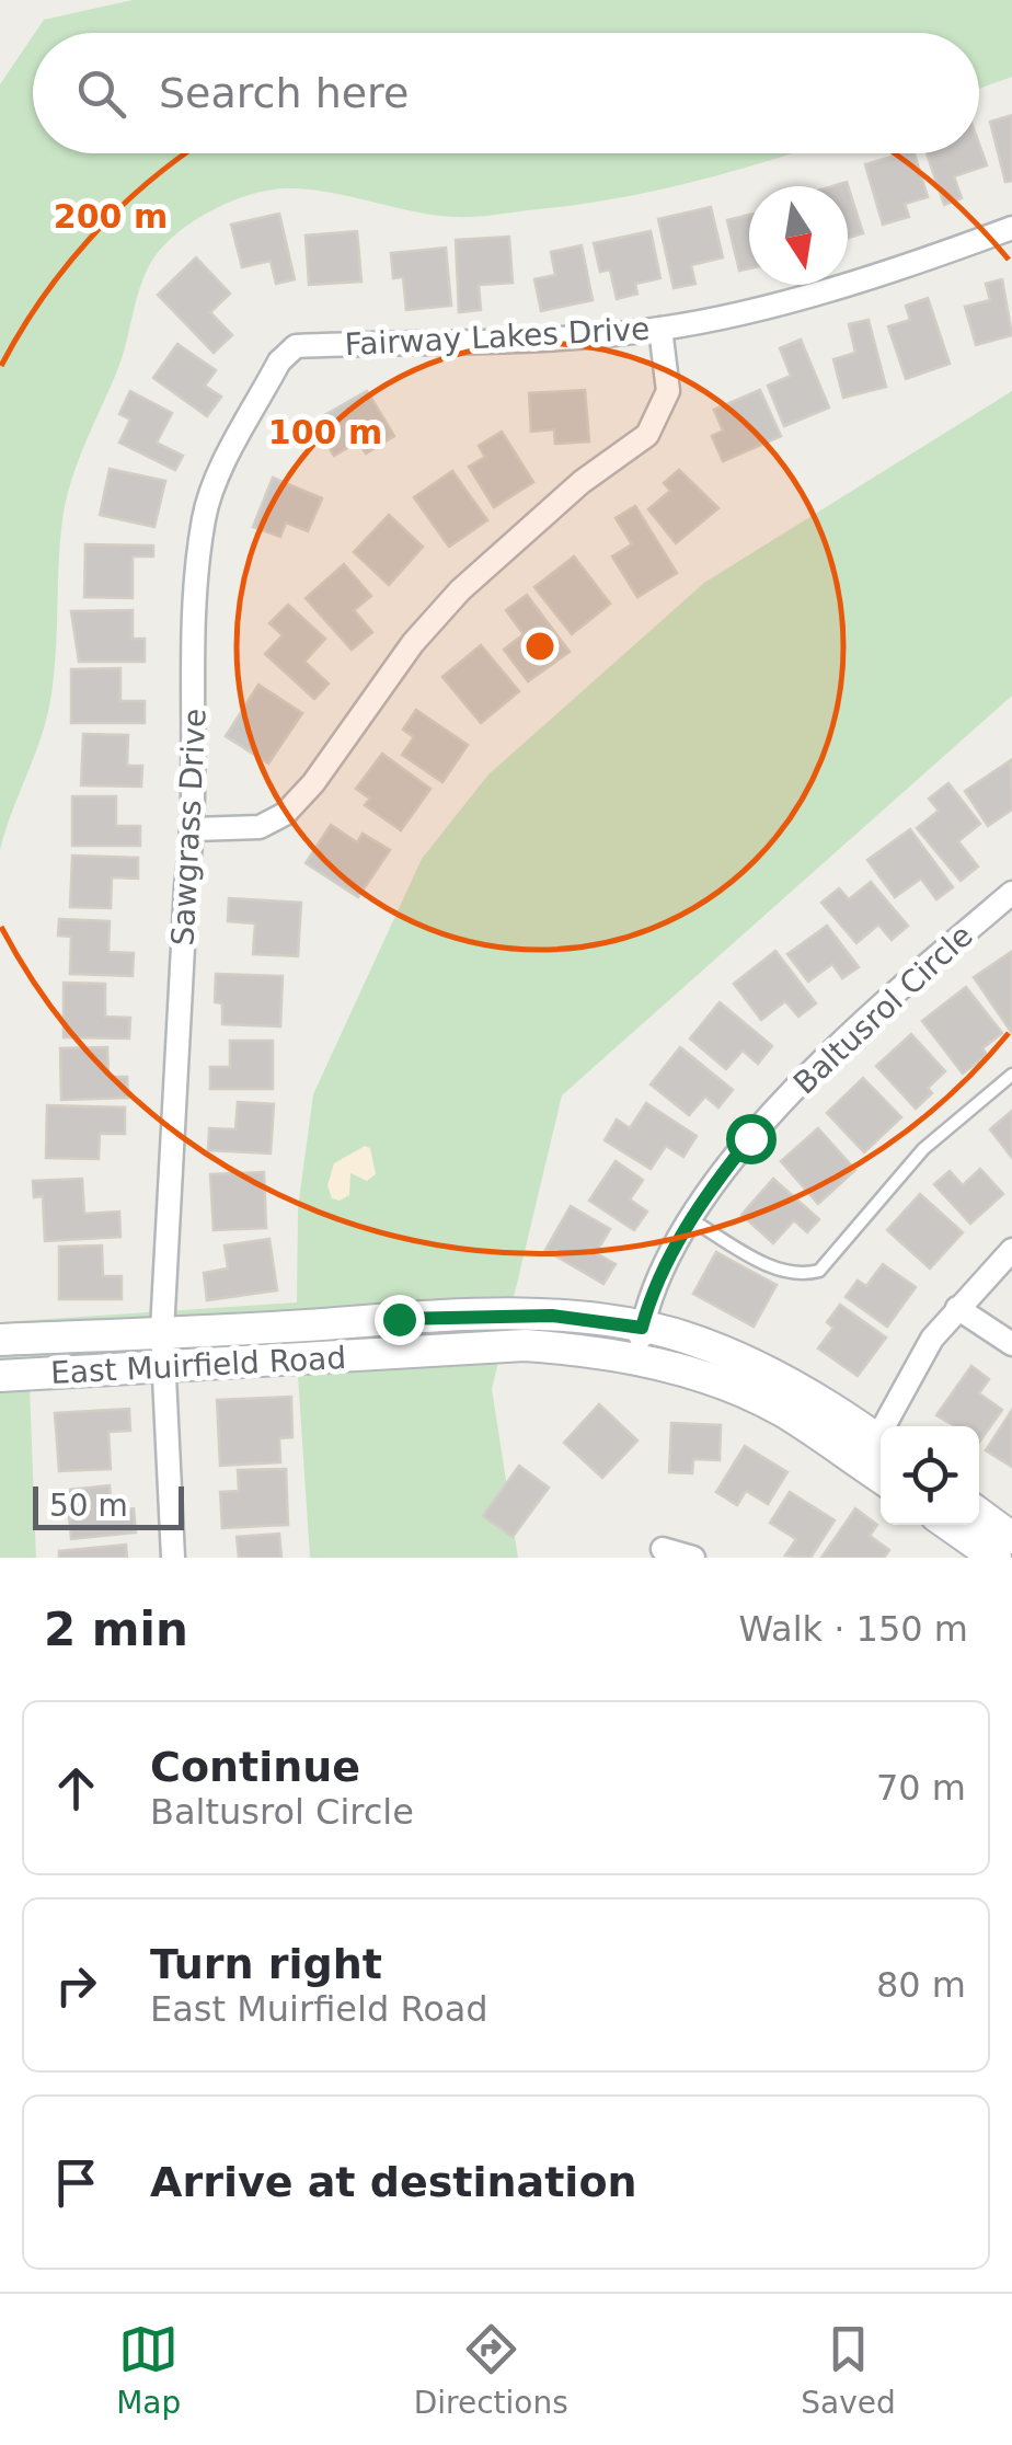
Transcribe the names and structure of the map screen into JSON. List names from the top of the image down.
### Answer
{
  "streets": {
    "street": [
      "Fairway Lakes Drive",
      "Sawgrass Drive",
      "Baltusrol Circle",
      "East Muirfield Road"
    ]
  },
  "crossings": [
    ["Fairway Lakes Drive", "Sawgrass Drive"],
    ["Sawgrass Drive", "East Muirfield Road"],
    ["Baltusrol Circle", "East Muirfield Road"]
  ],
  "scale_bar": "50 m",
  "north": "bottom",
  "page": {
    "search": "Search here",
    "scale": "50 m",
    "heading": ["2 min", "Walk · 150 m"],
    "list": [
      ["Continue", "Baltusrol Circle", "70 m"],
      ["Turn right", "East Muirfield Road", "80 m"],
      "Arrive at destination"
    ],
    "nav": ["Map", "Directions", "Saved"]
  },
  "rings": ["200 m", "100 m"]
}
